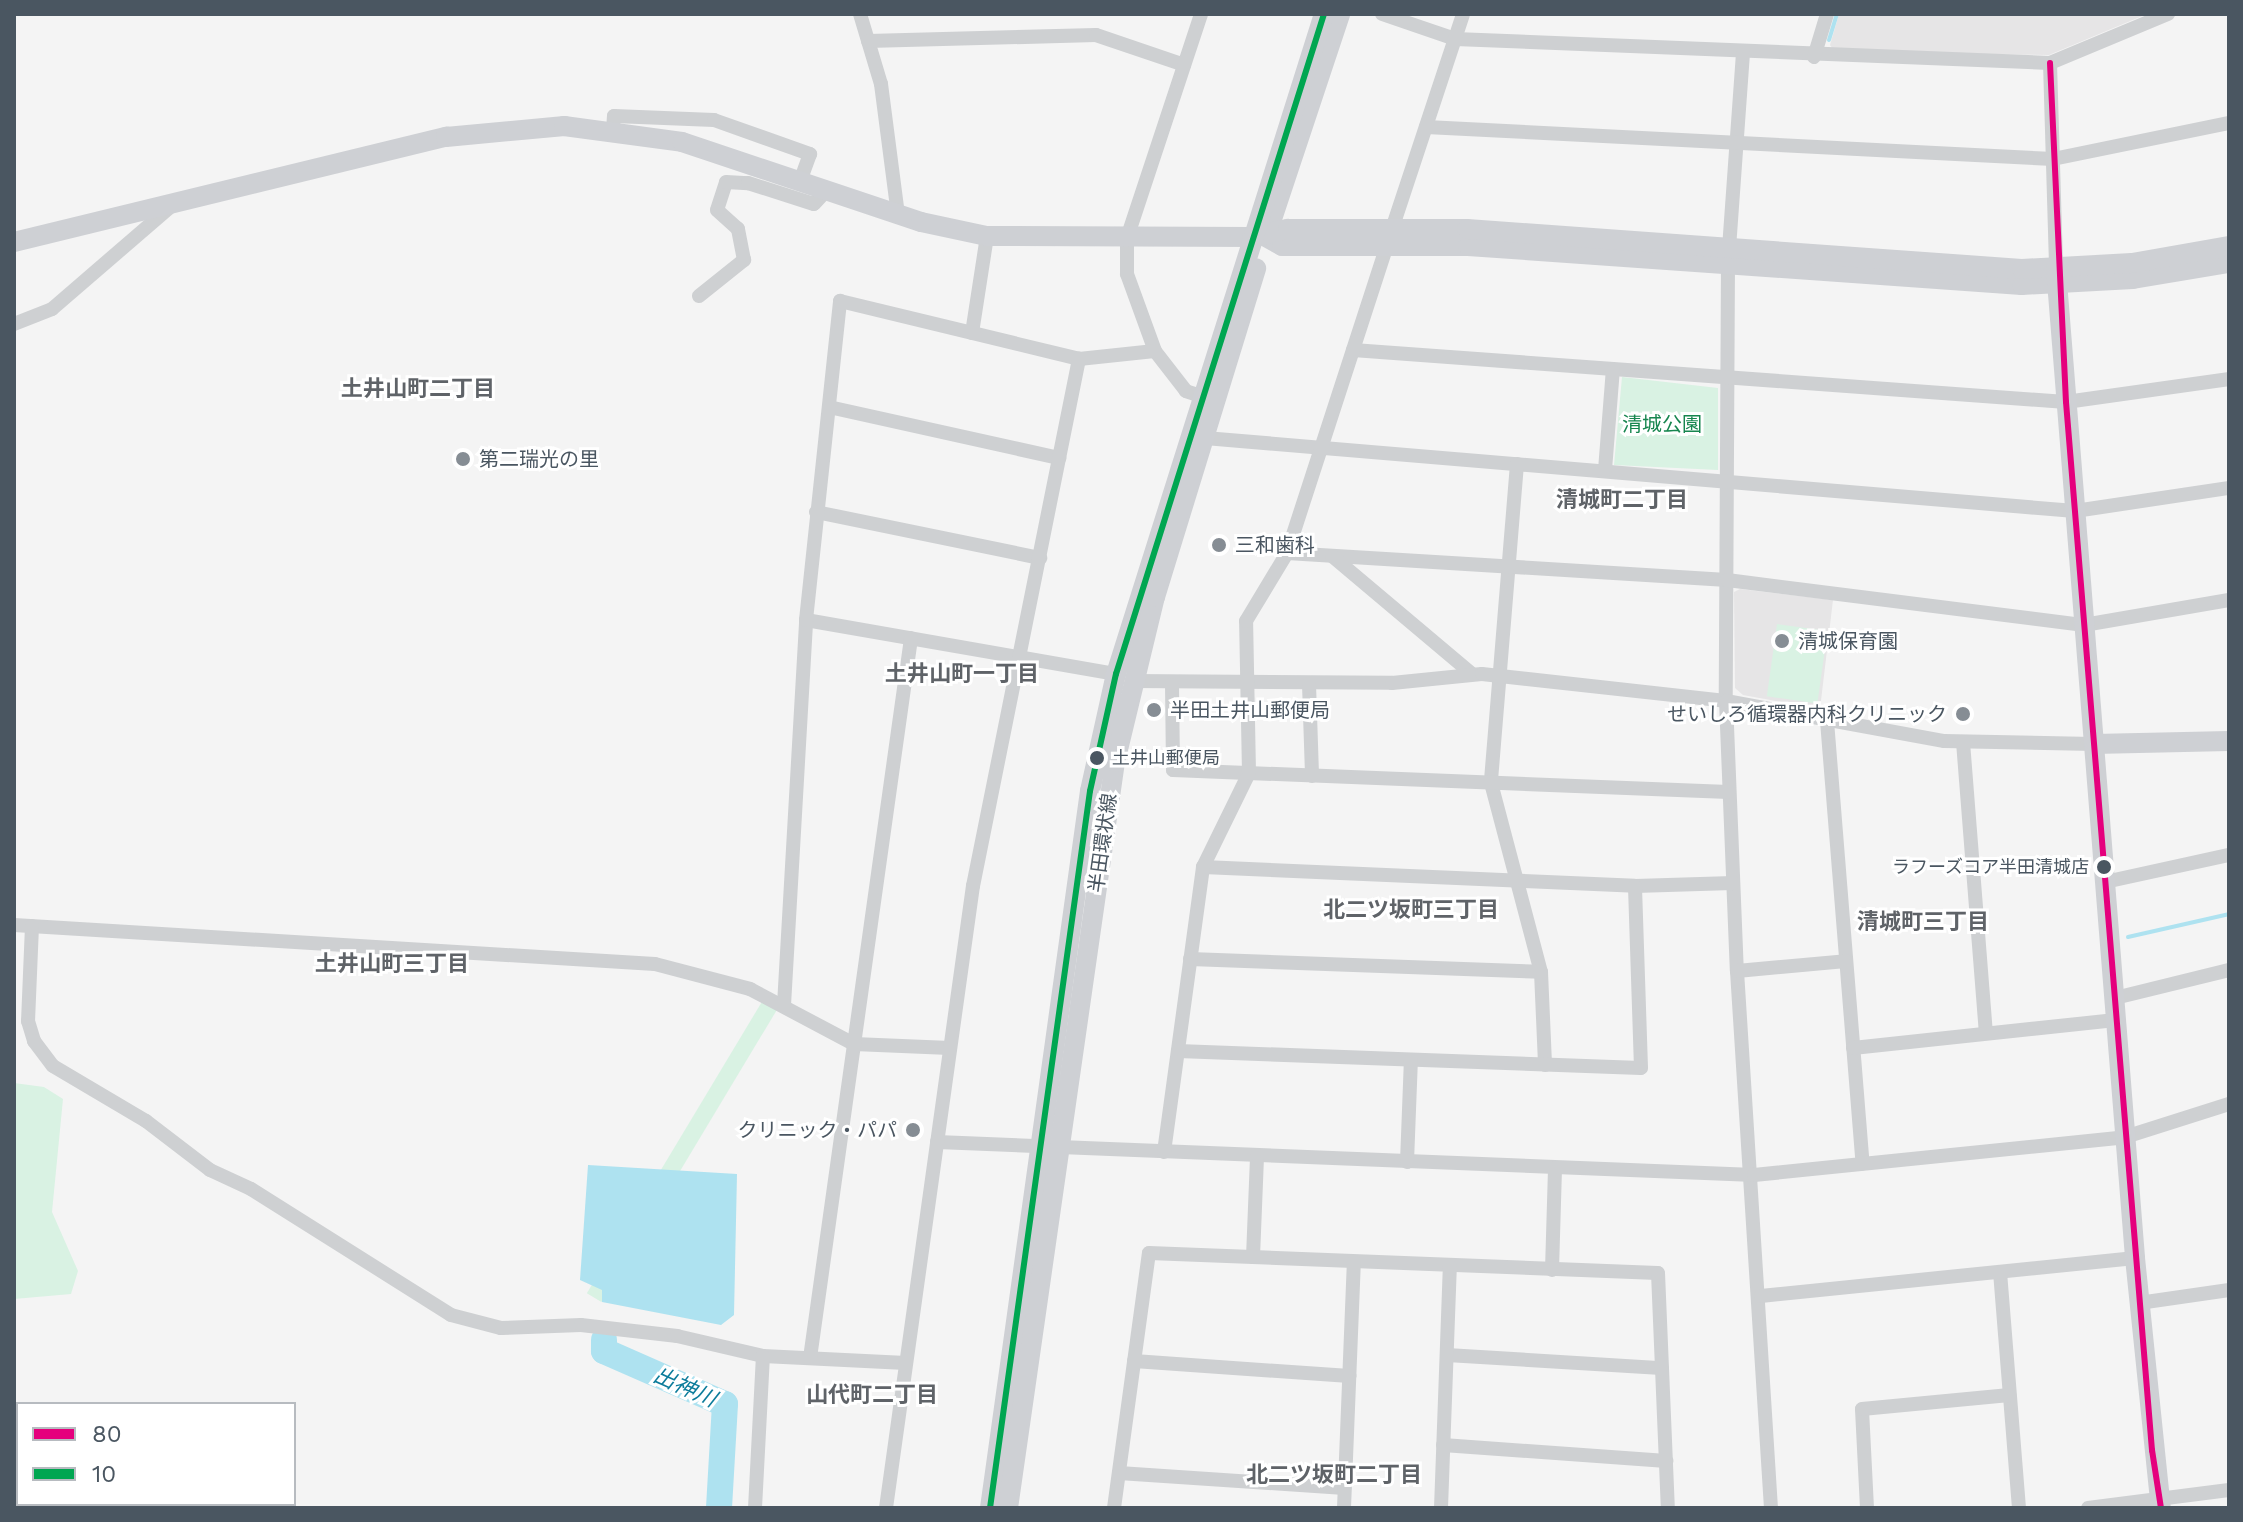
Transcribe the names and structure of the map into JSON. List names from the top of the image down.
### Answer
{
  "streets": {
    "street": ["半田環状線"]
  },
  "districts": [
    "土井山町二丁目",
    "清城町二丁目",
    "土井山町一丁目",
    "北二ツ坂町三丁目",
    "清城町三丁目",
    "土井山町三丁目",
    "山代町二丁目",
    "北二ツ坂町二丁目"
  ],
  "water": ["出神川"],
  "parks": ["清城公園"],
  "places": [
    "第二瑞光の里",
    "三和歯科",
    "清城保育園",
    "半田土井山郵便局",
    "せいしろ循環器内科クリニック",
    "土井山郵便局",
    "ラフーズコア半田清城店",
    "クリニック・パパ"
  ],
  "lines": ["transit line 10", "transit line 80"],
  "legend": ["80", "10"]
}
